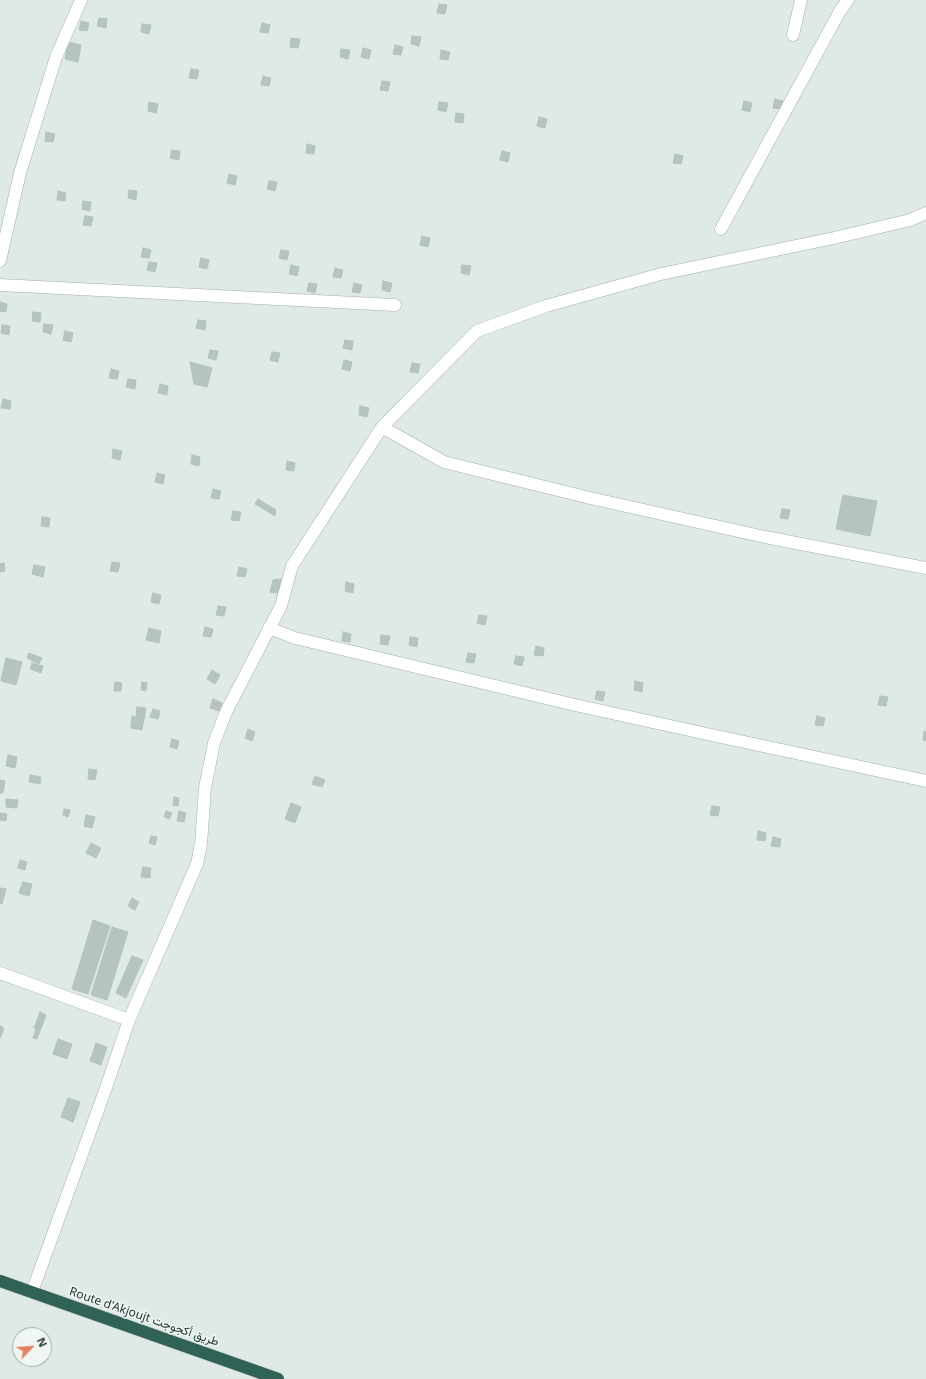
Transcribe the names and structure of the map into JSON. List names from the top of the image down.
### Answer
{
  "streets": {
    "highway": ["Route d'Akjoujt طريق أكجوجت"]
  },
  "north": "top right"
}
